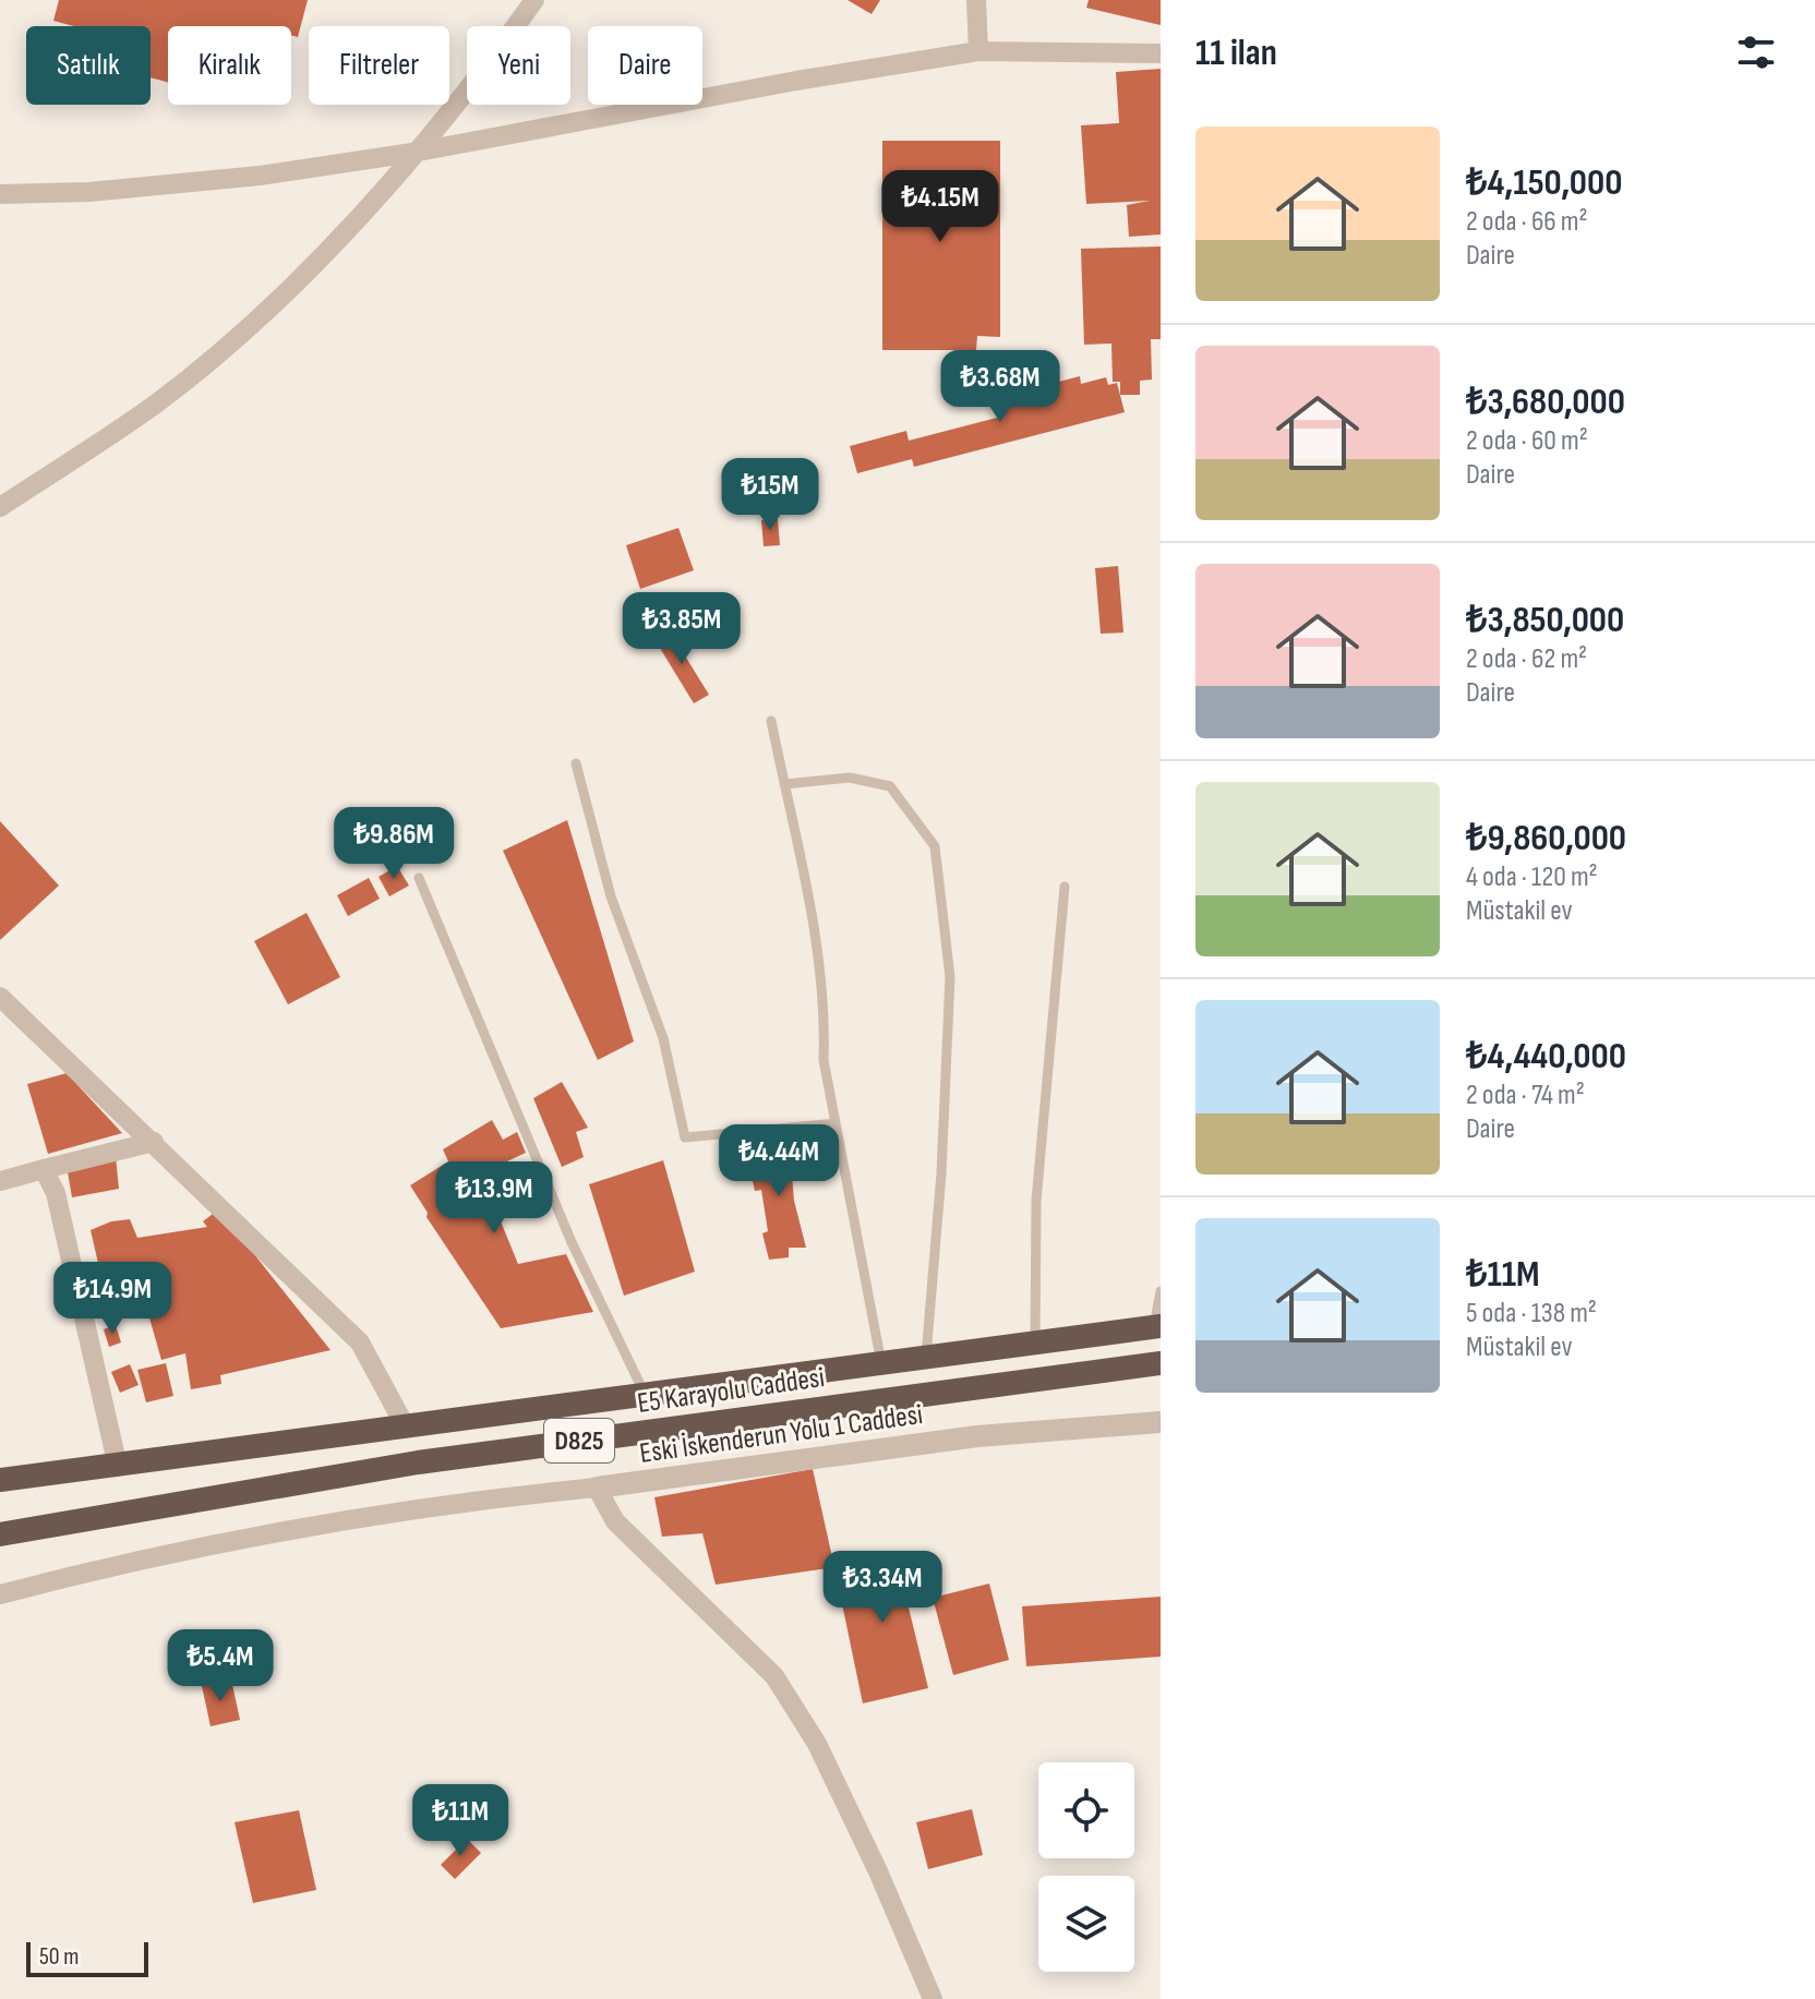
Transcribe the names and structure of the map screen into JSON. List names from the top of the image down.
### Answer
{
  "streets": {
    "highway": ["E5 Karayolu Caddesi", "D825"],
    "street": ["Eski İskenderun Yolu 1 Caddesi"]
  },
  "scale_bar": "50 m",
  "page": {
    "heading": "11 ilan",
    "chip": [
      "Satılık",
      "Kiralık",
      "Filtreler",
      "Yeni",
      "Daire"
    ],
    "list": [
      {
        "name": "₺4,150,000",
        "note": "2 oda · 66 m² · Daire"
      },
      {
        "name": "₺3,680,000",
        "note": "2 oda · 60 m² · Daire"
      },
      {
        "name": "₺3,850,000",
        "note": "2 oda · 62 m² · Daire"
      },
      {
        "name": "₺9,860,000",
        "note": "4 oda · 120 m² · Müstakil ev"
      },
      {
        "name": "₺4,440,000",
        "note": "2 oda · 74 m² · Daire"
      },
      {
        "name": "₺11M",
        "note": "5 oda · 138 m² · Müstakil ev"
      }
    ],
    "price": [
      "₺4.15M",
      "₺3.68M",
      "₺15M",
      "₺3.85M",
      "₺9.86M",
      "₺4.44M",
      "₺13.9M",
      "₺14.9M",
      "₺3.34M",
      "₺5.4M",
      "₺11M"
    ],
    "scale": "50 m"
  }
}
